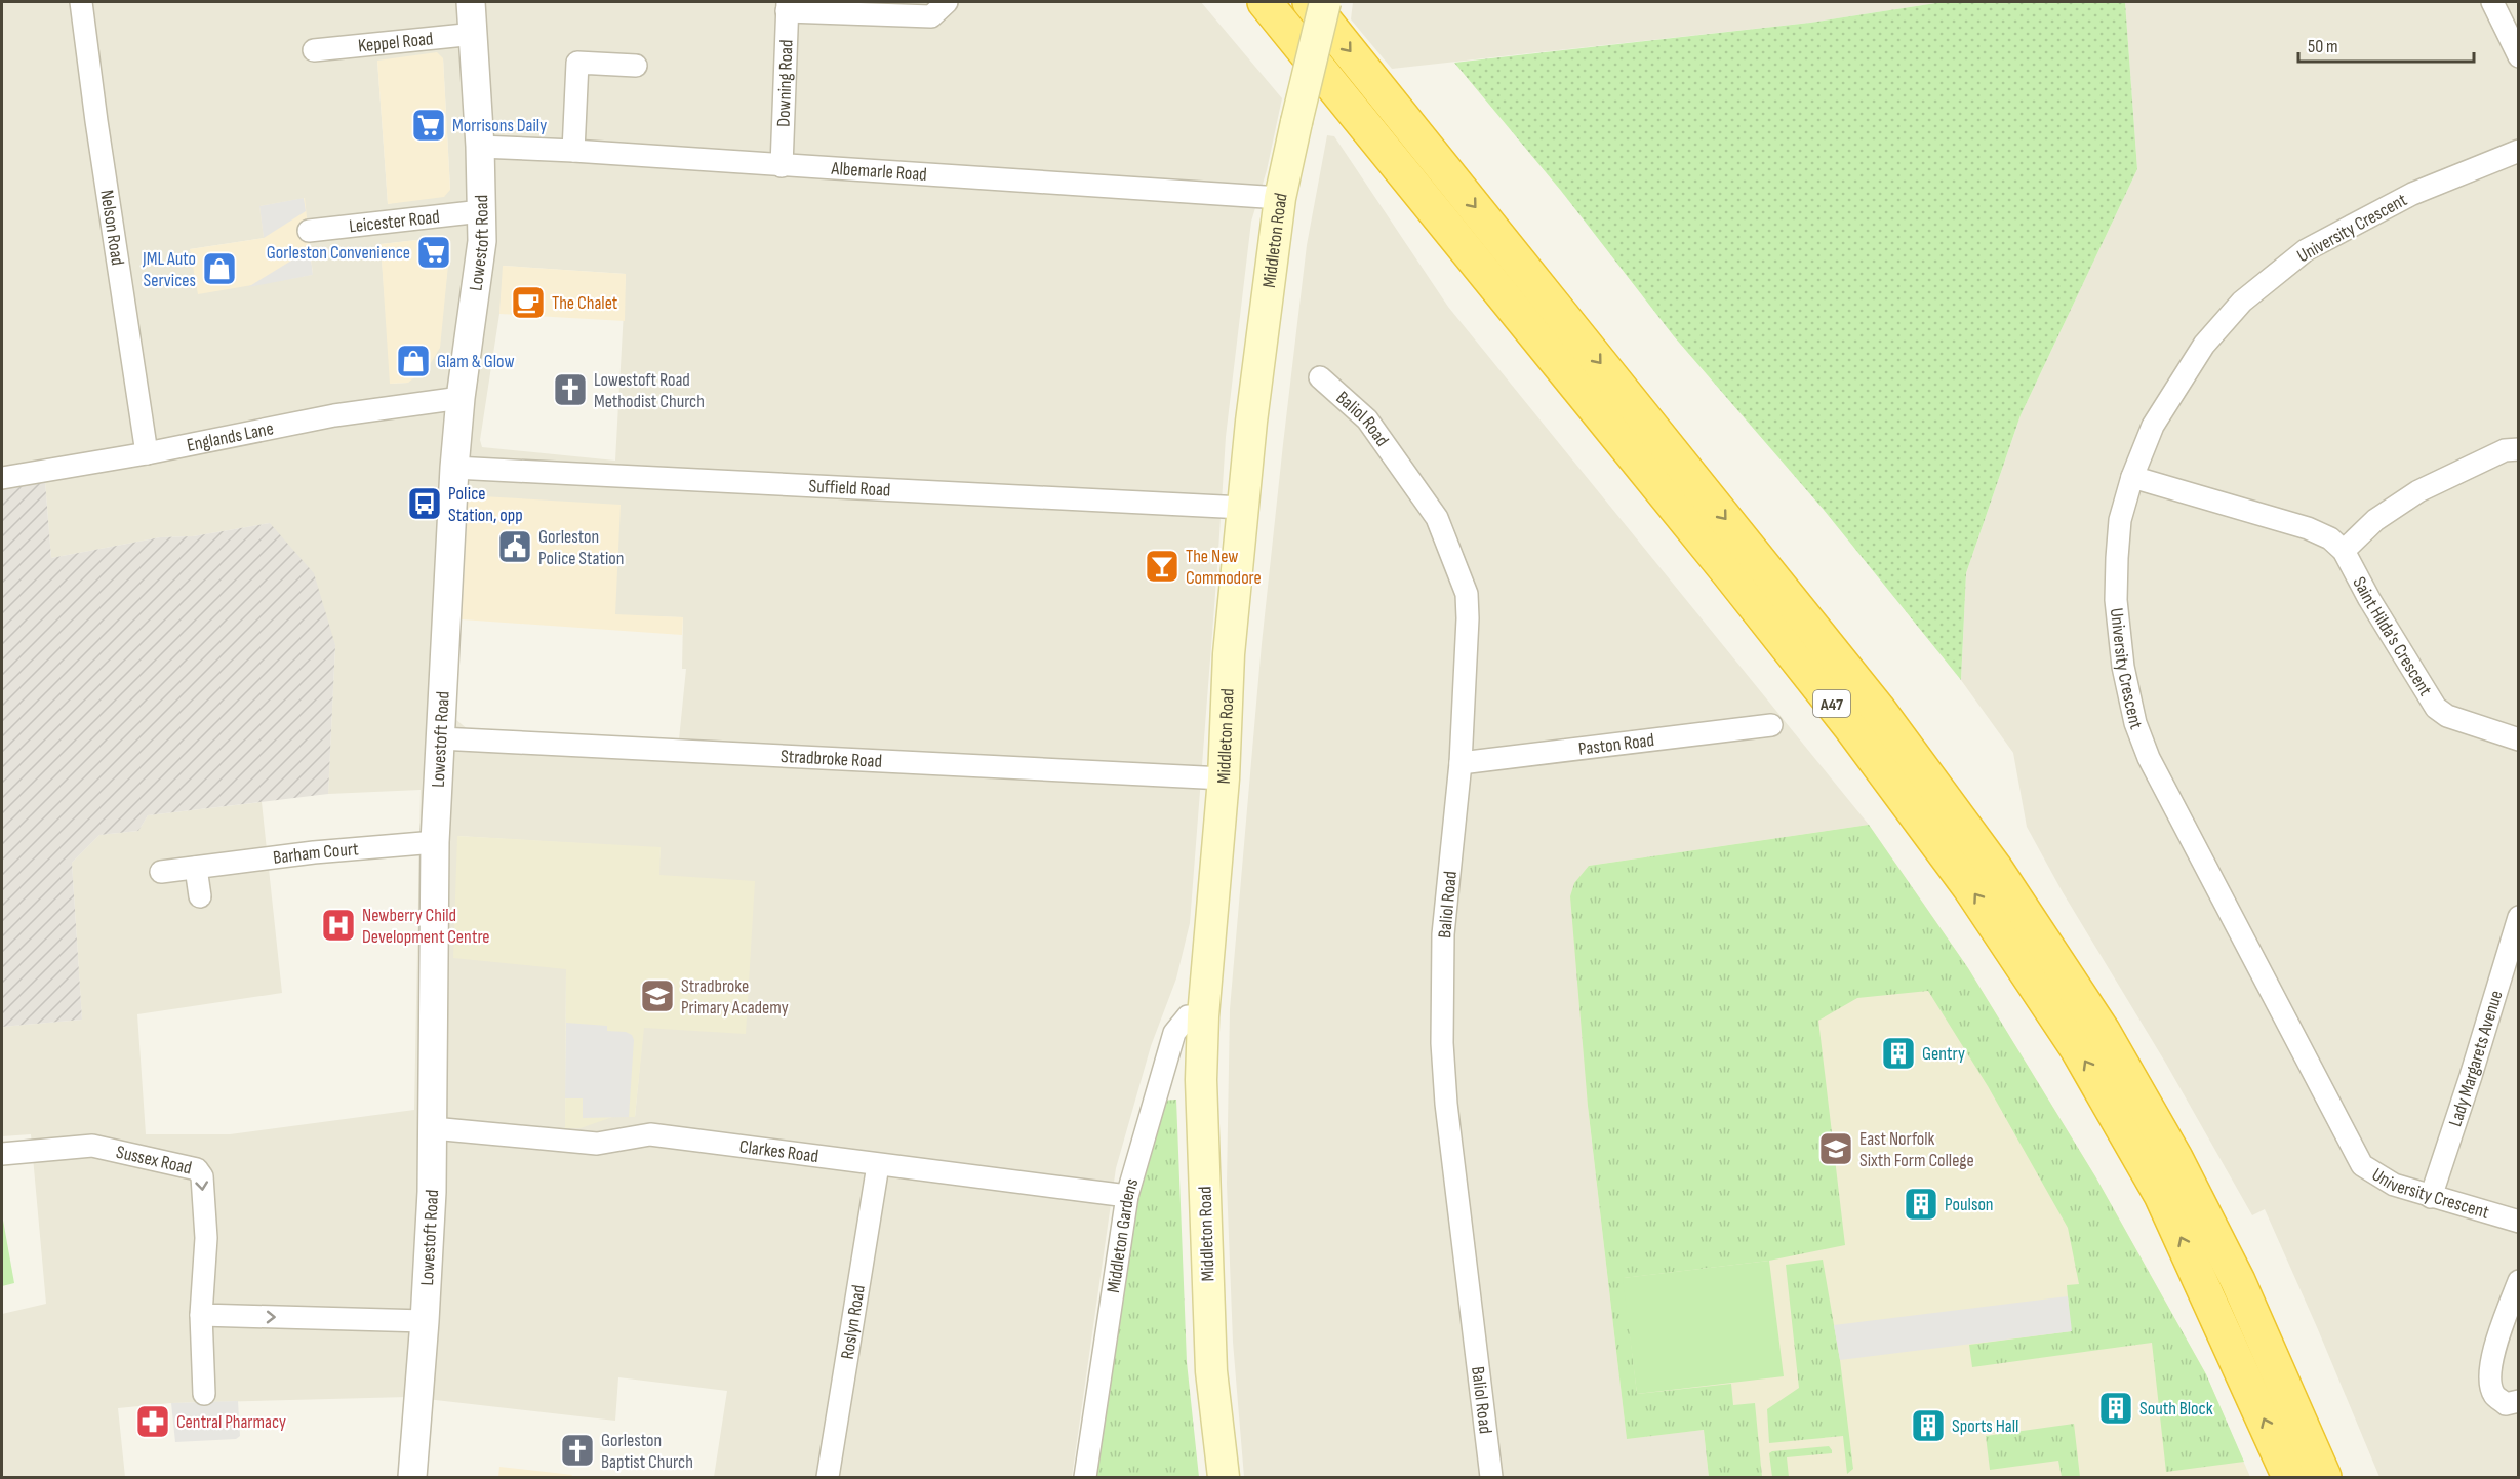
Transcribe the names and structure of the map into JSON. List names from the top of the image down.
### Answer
{
  "streets": {
    "highway": ["A47"],
    "main road": ["Middleton Road"],
    "street": [
      "Keppel Road",
      "Downing Road",
      "Albemarle Road",
      "Leicester Road",
      "Nelson Road",
      "University Crescent",
      "Lowestoft Road",
      "Baliol Road",
      "Englands Lane",
      "Suffield Road",
      "Saint Hilda's Crescent",
      "Paston Road",
      "Stradbroke Road",
      "Barham Court",
      "Lady Margarets Avenue",
      "Clarkes Road",
      "Sussex Road",
      "Middleton Gardens",
      "Roslyn Road"
    ]
  },
  "crossings": [
    ["Keppel Road", "Lowestoft Road"],
    ["Downing Road", "Albemarle Road"],
    ["Albemarle Road", "Middleton Road"],
    ["Albemarle Road", "Lowestoft Road"],
    ["Leicester Road", "Lowestoft Road"],
    ["Nelson Road", "Englands Lane"],
    ["University Crescent", "Saint Hilda's Crescent"],
    ["University Crescent", "Lady Margarets Avenue"],
    ["Middleton Road", "Suffield Road"],
    ["Middleton Road", "Stradbroke Road"],
    ["Middleton Road", "Middleton Gardens"],
    ["Lowestoft Road", "Englands Lane"],
    ["Lowestoft Road", "Suffield Road"],
    ["Lowestoft Road", "Stradbroke Road"],
    ["Lowestoft Road", "Barham Court"],
    ["Lowestoft Road", "Clarkes Road"],
    ["Baliol Road", "Paston Road"],
    ["Clarkes Road", "Middleton Gardens"],
    ["Clarkes Road", "Roslyn Road"]
  ],
  "places": {
    "supermarket": ["Morrisons Daily", "Gorleston Convenience"],
    "shop": ["JML Auto Services", "Glam & Glow"],
    "cafe": ["The Chalet"],
    "church": ["Lowestoft Road Methodist Church", "Gorleston Baptist Church"],
    "bus stop": ["Police Station, opp"],
    "public building": ["Gorleston Police Station"],
    "bar": ["The New Commodore"],
    "hospital": ["Newberry Child Development Centre"],
    "school or university": ["Stradbroke Primary Academy", "East Norfolk Sixth Form College"],
    "building": [
      "Gentry",
      "Poulson",
      "South Block",
      "Sports Hall"
    ],
    "pharmacy": ["Central Pharmacy"]
  },
  "scale_bar": "50 m"
}
